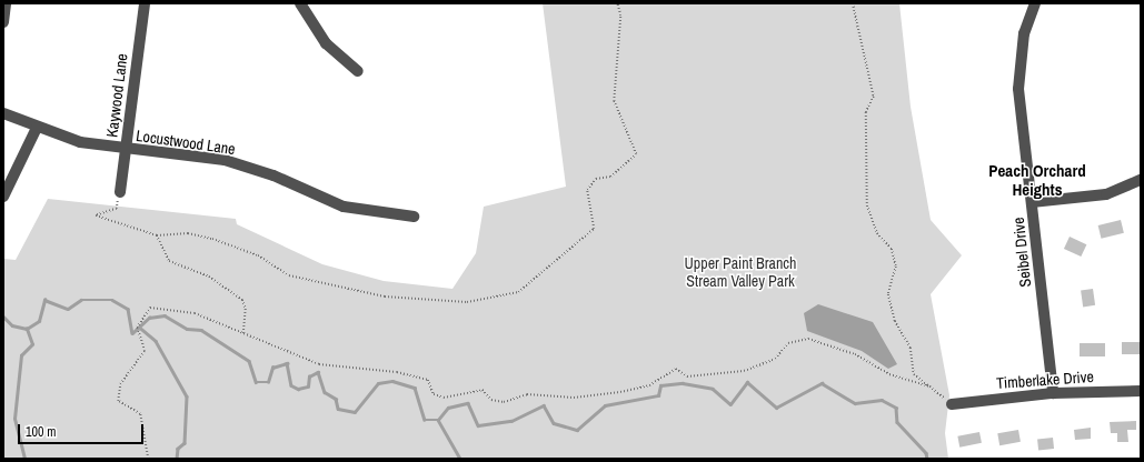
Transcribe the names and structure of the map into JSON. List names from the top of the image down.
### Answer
{
  "streets": {
    "street": [
      "Kaywood Lane",
      "Locustwood Lane",
      "Seibel Drive",
      "Timberlake Drive"
    ]
  },
  "crossings": [
    ["Kaywood Lane", "Locustwood Lane"],
    ["Seibel Drive", "Timberlake Drive"]
  ],
  "districts": ["Peach Orchard Heights"],
  "parks": ["Upper Paint Branch Stream Valley Park"],
  "scale_bar": "100 m"
}
